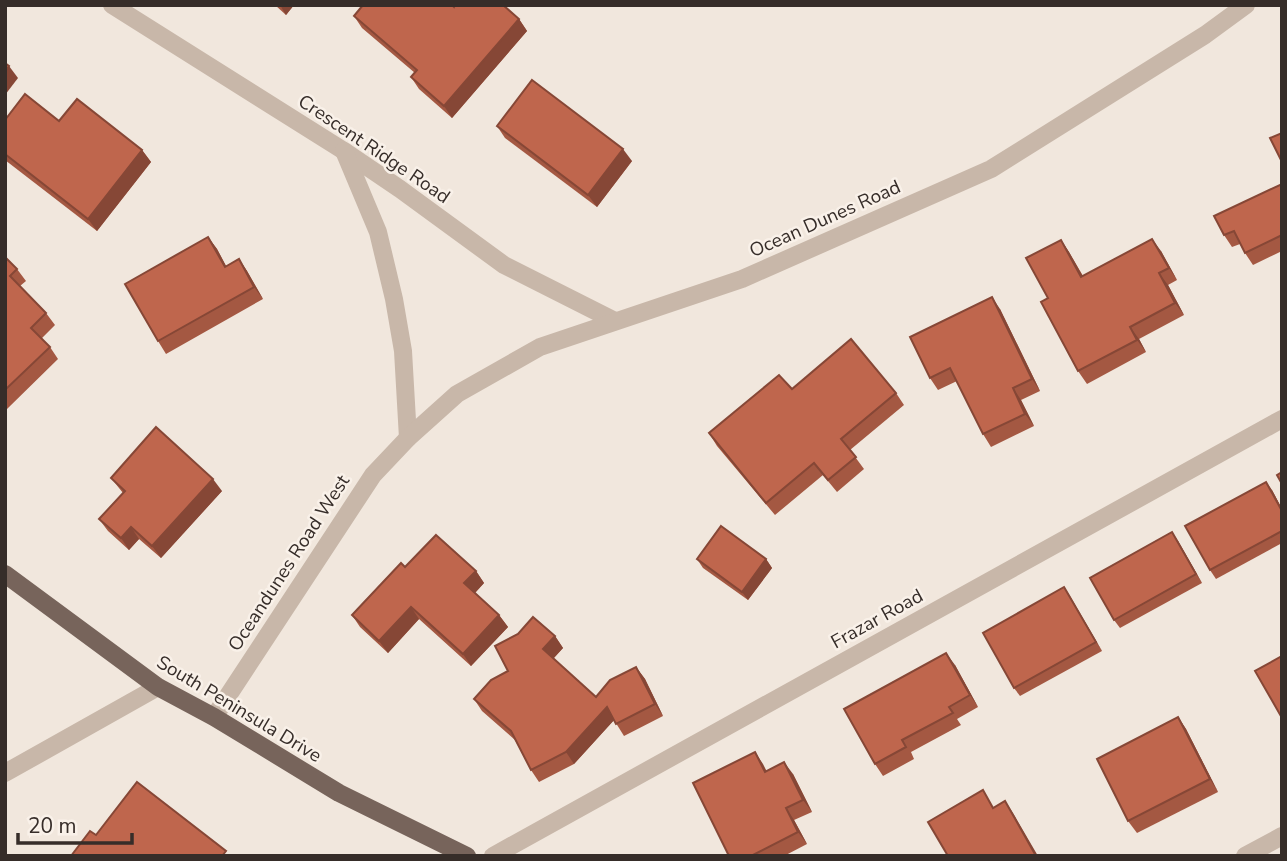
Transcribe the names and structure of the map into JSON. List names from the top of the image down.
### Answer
{
  "streets": {
    "main road": ["South Peninsula Drive"],
    "street": [
      "Crescent Ridge Road",
      "Ocean Dunes Road",
      "Oceandunes Road West",
      "Frazar Road"
    ]
  },
  "crossings": [
    ["Crescent Ridge Road", "Ocean Dunes Road"],
    ["Ocean Dunes Road", "Oceandunes Road West"],
    ["Oceandunes Road West", "South Peninsula Drive"]
  ],
  "scale_bar": "20 m"
}
